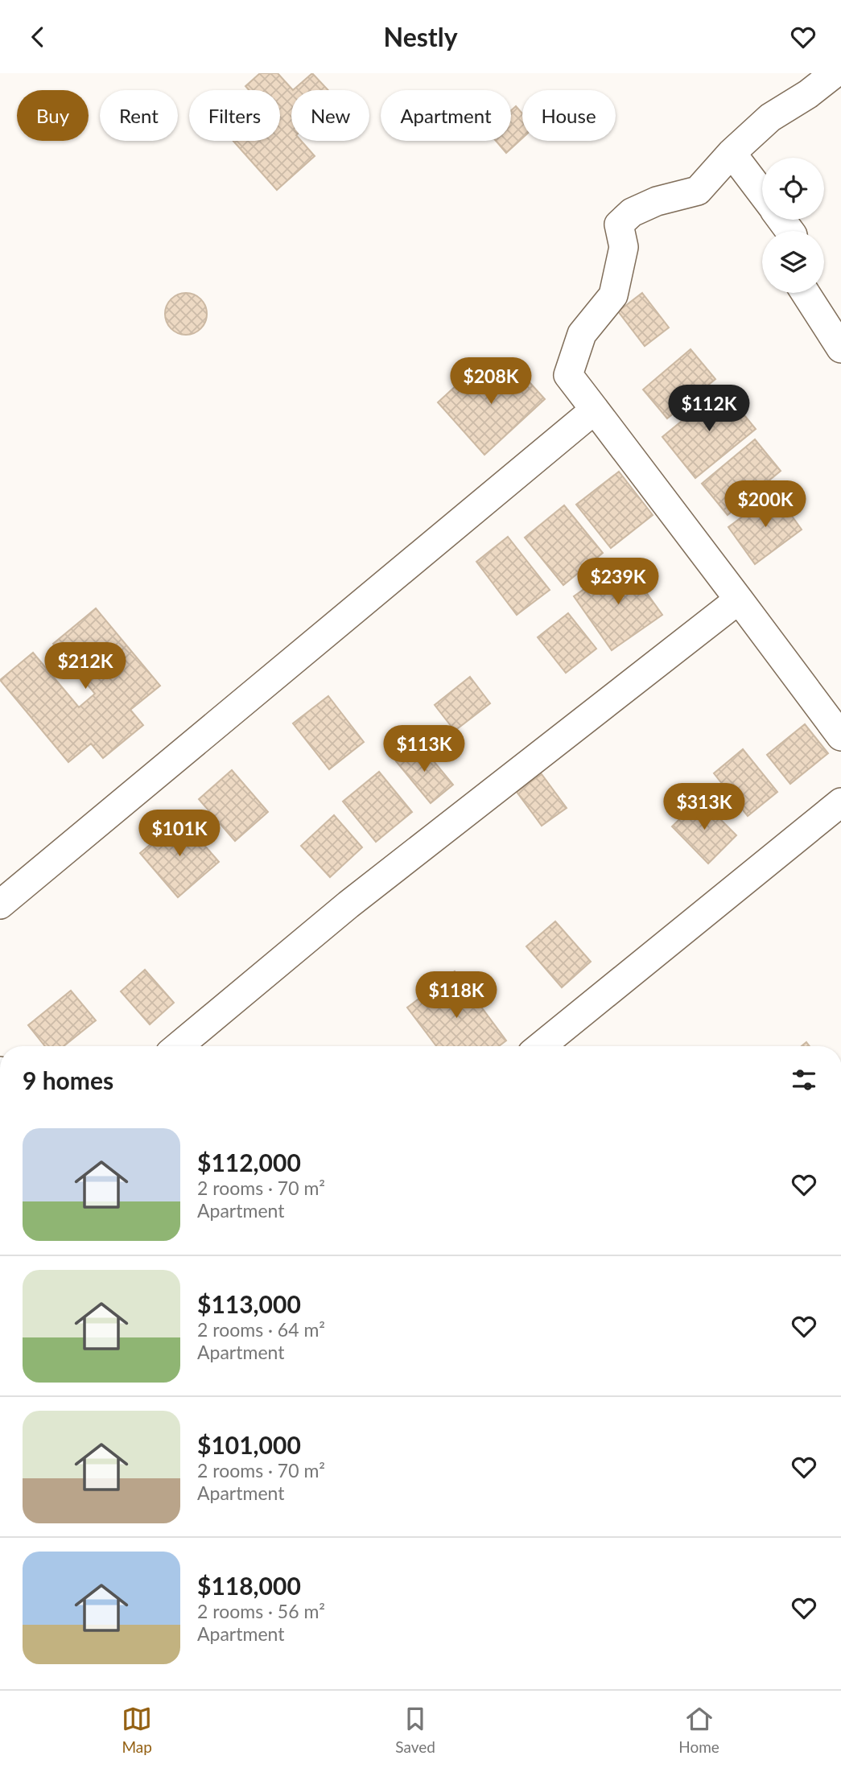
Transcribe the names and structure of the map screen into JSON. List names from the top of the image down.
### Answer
{
  "page": {
    "header": "Nestly",
    "chip": [
      "Buy",
      "Rent",
      "Filters",
      "New",
      "Apartment",
      "House"
    ],
    "price": [
      "$208K",
      "$112K",
      "$200K",
      "$239K",
      "$212K",
      "$113K",
      "$313K",
      "$101K",
      "$118K"
    ],
    "heading": "9 homes",
    "list": [
      {
        "name": "$112,000",
        "note": "2 rooms · 70 m² · Apartment"
      },
      {
        "name": "$113,000",
        "note": "2 rooms · 64 m² · Apartment"
      },
      {
        "name": "$101,000",
        "note": "2 rooms · 70 m² · Apartment"
      },
      {
        "name": "$118,000",
        "note": "2 rooms · 56 m² · Apartment"
      }
    ],
    "tabs": ["Map", "Saved", "Home"]
  }
}
